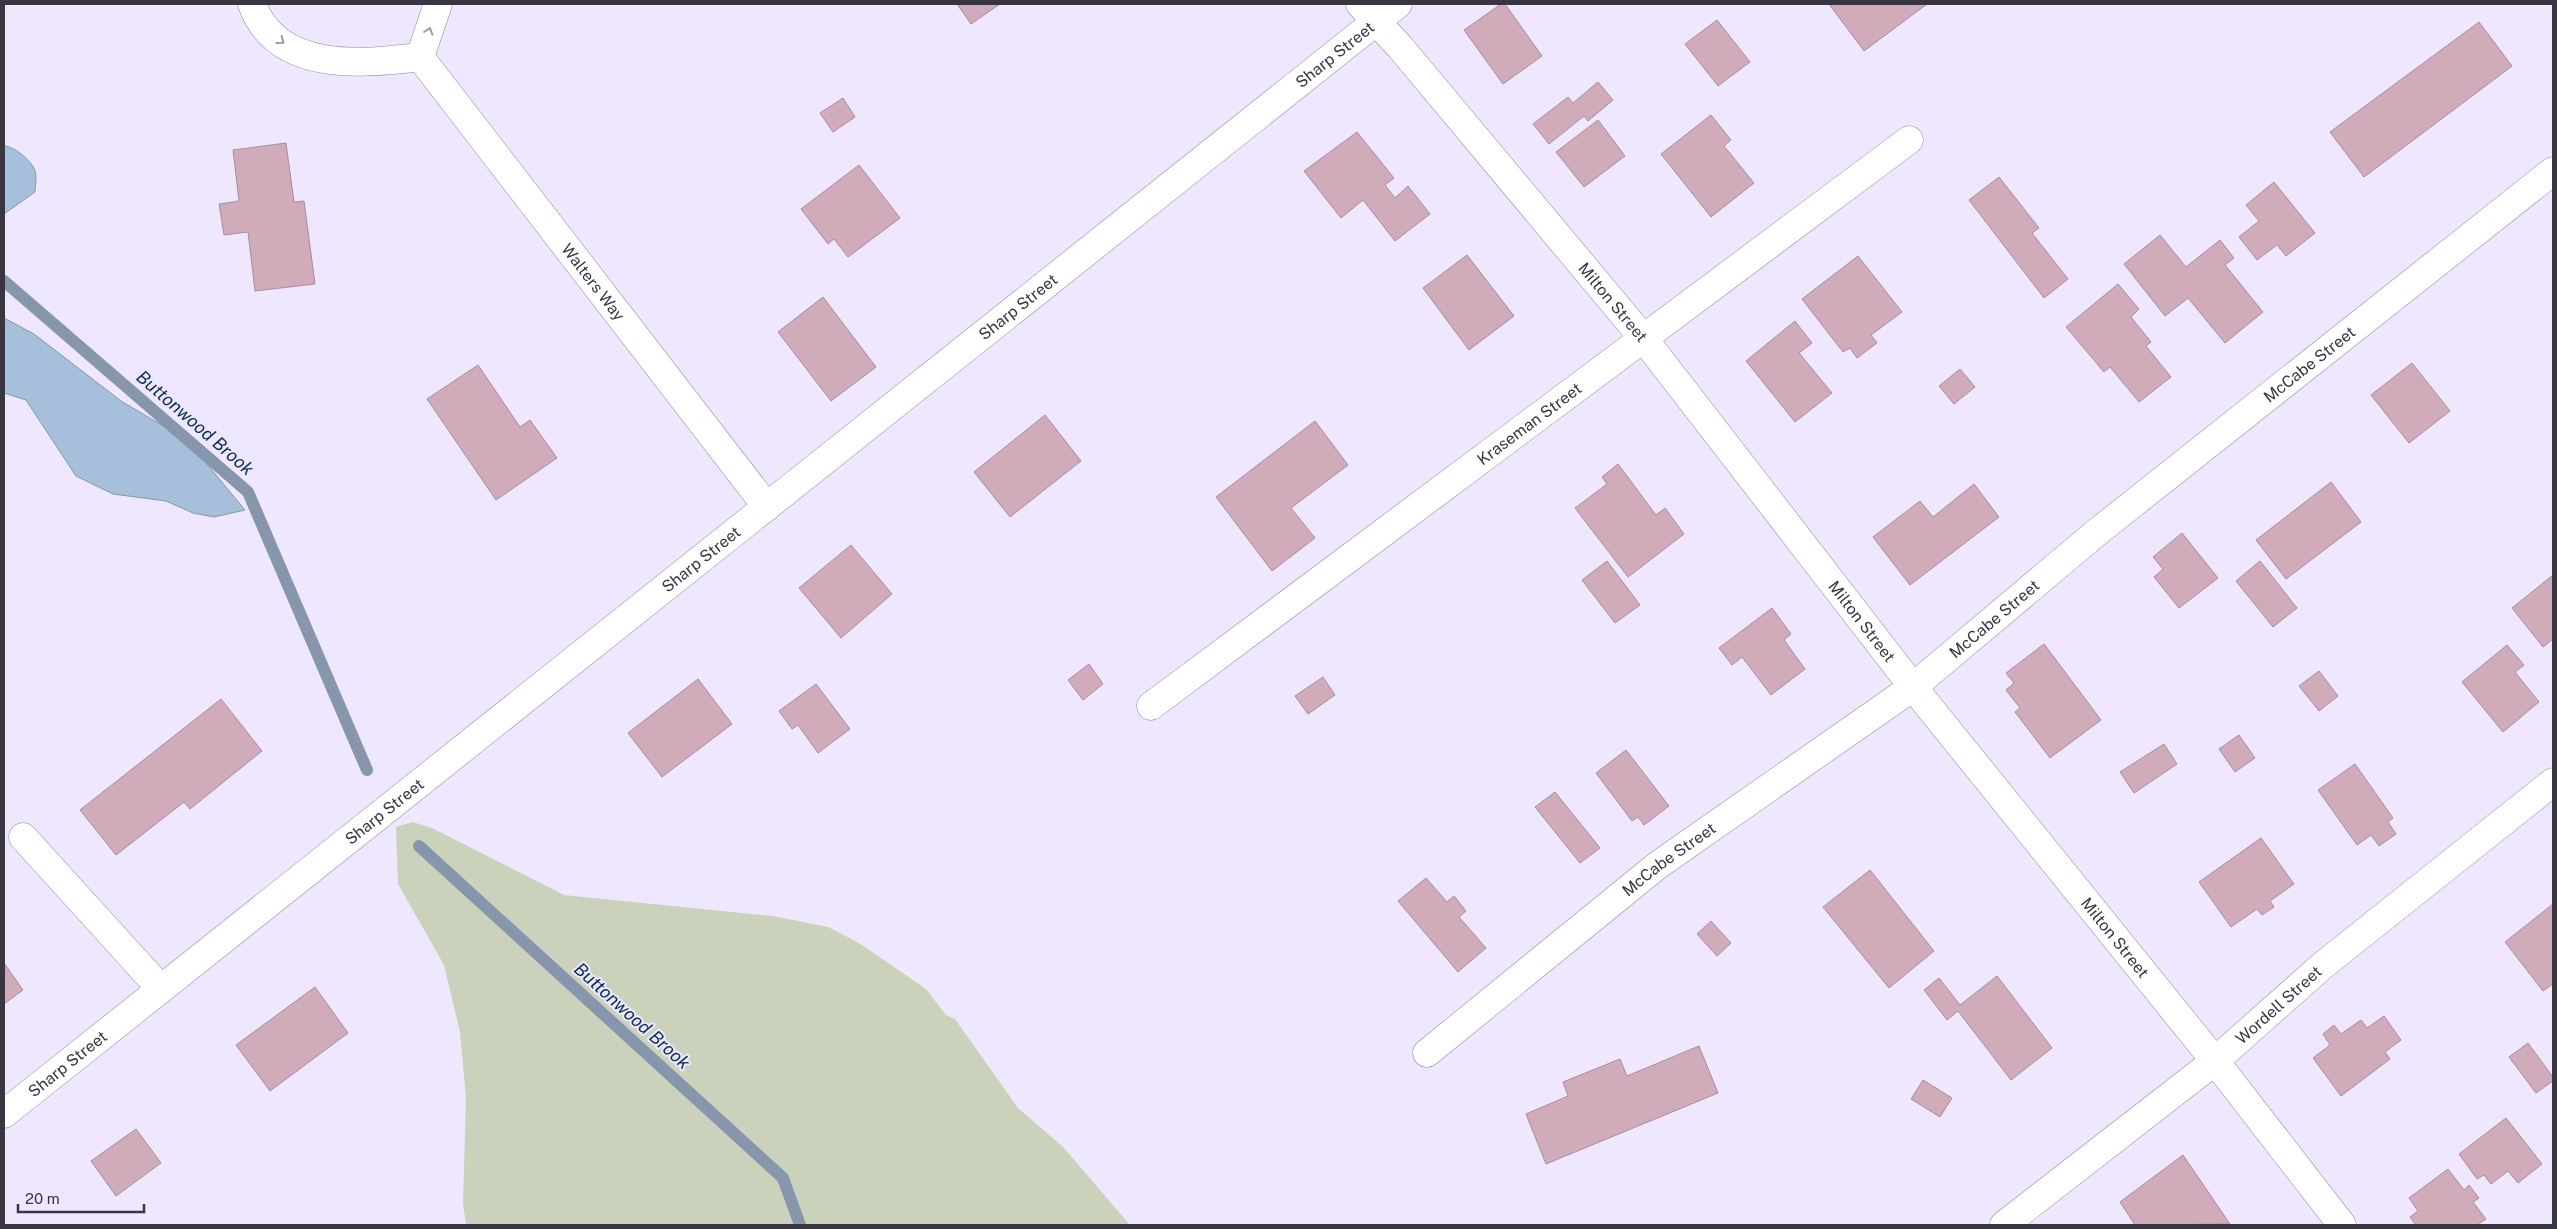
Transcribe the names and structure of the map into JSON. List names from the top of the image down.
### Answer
{
  "streets": {
    "street": [
      "Sharp Street",
      "Walters Way",
      "Milton Street",
      "McCabe Street",
      "Kraseman Street",
      "Wordell Street"
    ]
  },
  "crossings": [
    ["Sharp Street", "Walters Way"],
    ["Sharp Street", "Milton Street"],
    ["Milton Street", "McCabe Street"],
    ["Milton Street", "Kraseman Street"],
    ["Milton Street", "Wordell Street"]
  ],
  "water": ["Buttonwood Brook"],
  "scale_bar": "20 m"
}
